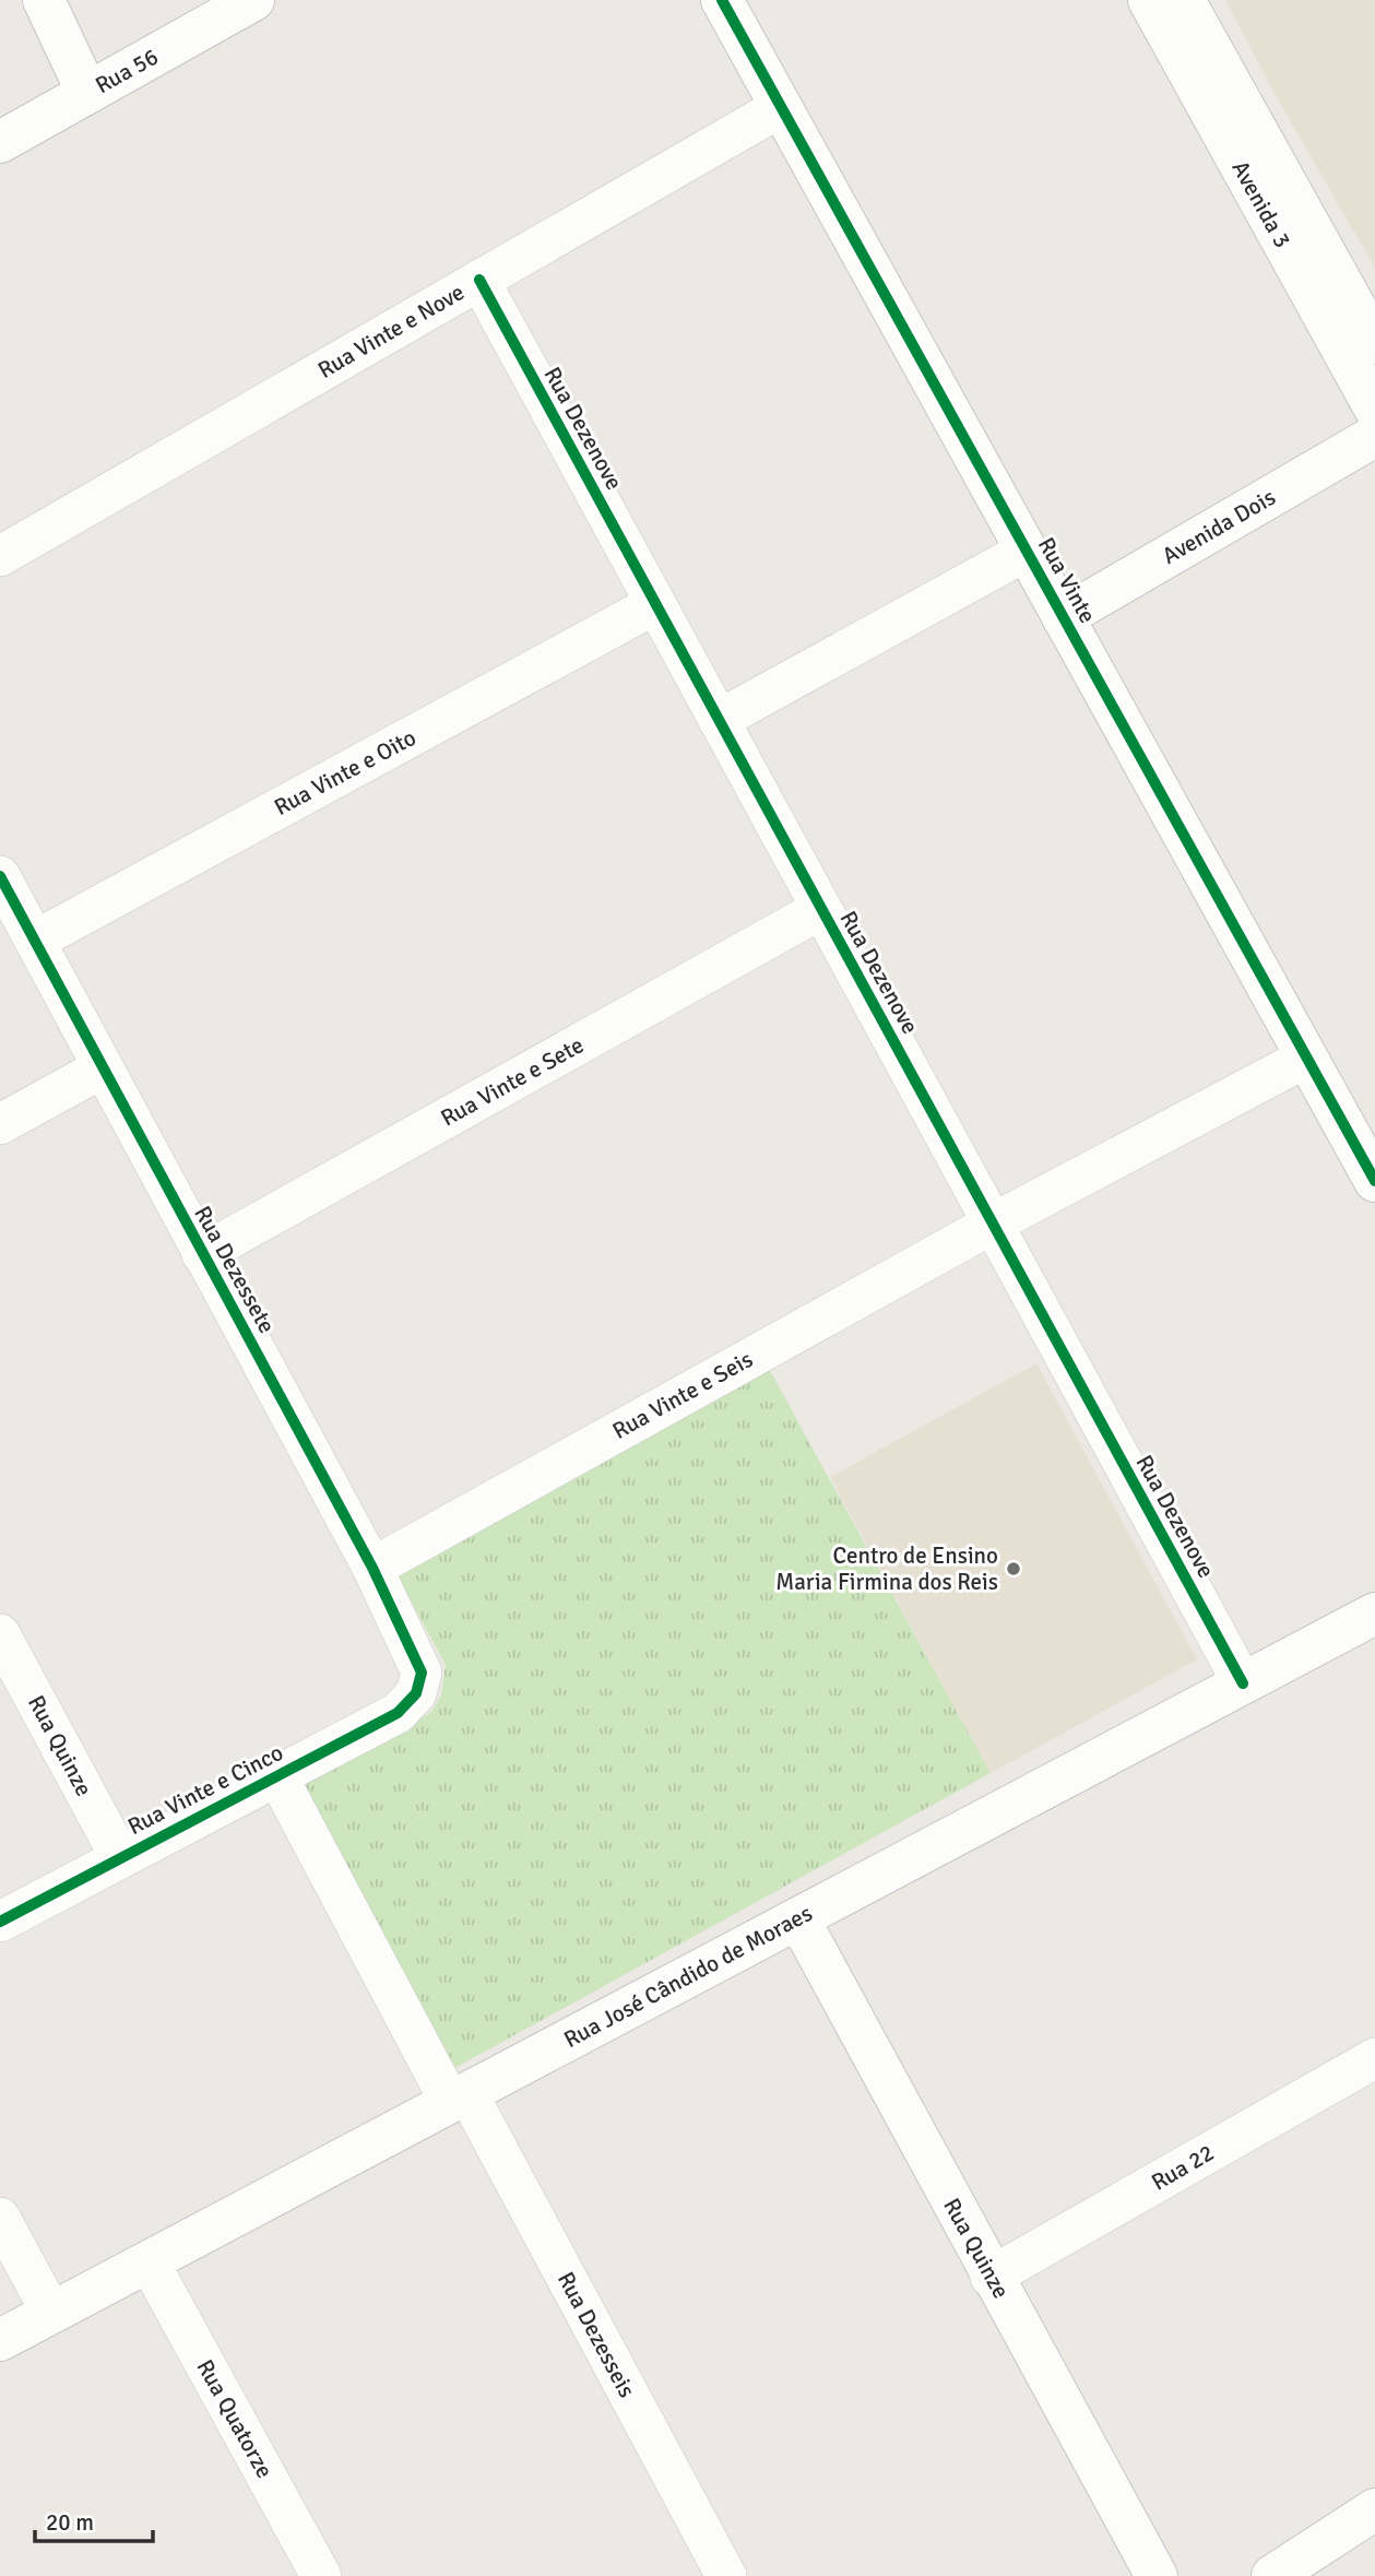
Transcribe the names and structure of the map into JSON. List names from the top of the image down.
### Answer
{
  "streets": {
    "street": [
      "Rua 56",
      "Avenida 3",
      "Rua Vinte e Nove",
      "Rua Dezenove",
      "Avenida Dois",
      "Rua Vinte",
      "Rua Vinte e Oito",
      "Rua Vinte e Sete",
      "Rua Dezessete",
      "Rua Vinte e Seis",
      "Rua Quinze",
      "Rua Vinte e Cinco",
      "Rua José Cândido de Moraes",
      "Rua 22",
      "Rua Dezesseis",
      "Rua Quatorze"
    ]
  },
  "crossings": [
    ["Rua Vinte e Nove", "Rua Dezenove"],
    ["Rua Vinte e Nove", "Rua Vinte"],
    ["Rua Dezenove", "Rua Vinte e Oito"],
    ["Rua Dezenove", "Rua Vinte e Sete"],
    ["Rua Dezenove", "Rua Vinte e Seis"],
    ["Rua Dezenove", "Rua José Cândido de Moraes"],
    ["Avenida Dois", "Rua Vinte"],
    ["Rua Vinte", "Rua Vinte e Seis"],
    ["Rua Vinte e Oito", "Rua Dezessete"],
    ["Rua Vinte e Sete", "Rua Dezessete"],
    ["Rua Dezessete", "Rua Vinte e Seis"],
    ["Rua Dezessete", "Rua Vinte e Cinco"],
    ["Rua Quinze", "Rua Vinte e Cinco"],
    ["Rua Quinze", "Rua José Cândido de Moraes"],
    ["Rua Quinze", "Rua 22"],
    ["Rua Vinte e Cinco", "Rua José Cândido de Moraes"],
    ["Rua Vinte e Cinco", "Rua Dezesseis"],
    ["Rua José Cândido de Moraes", "Rua Dezesseis"],
    ["Rua José Cândido de Moraes", "Rua Quatorze"]
  ],
  "places": ["Centro de Ensino Maria Firmina dos Reis"],
  "scale_bar": "20 m"
}
